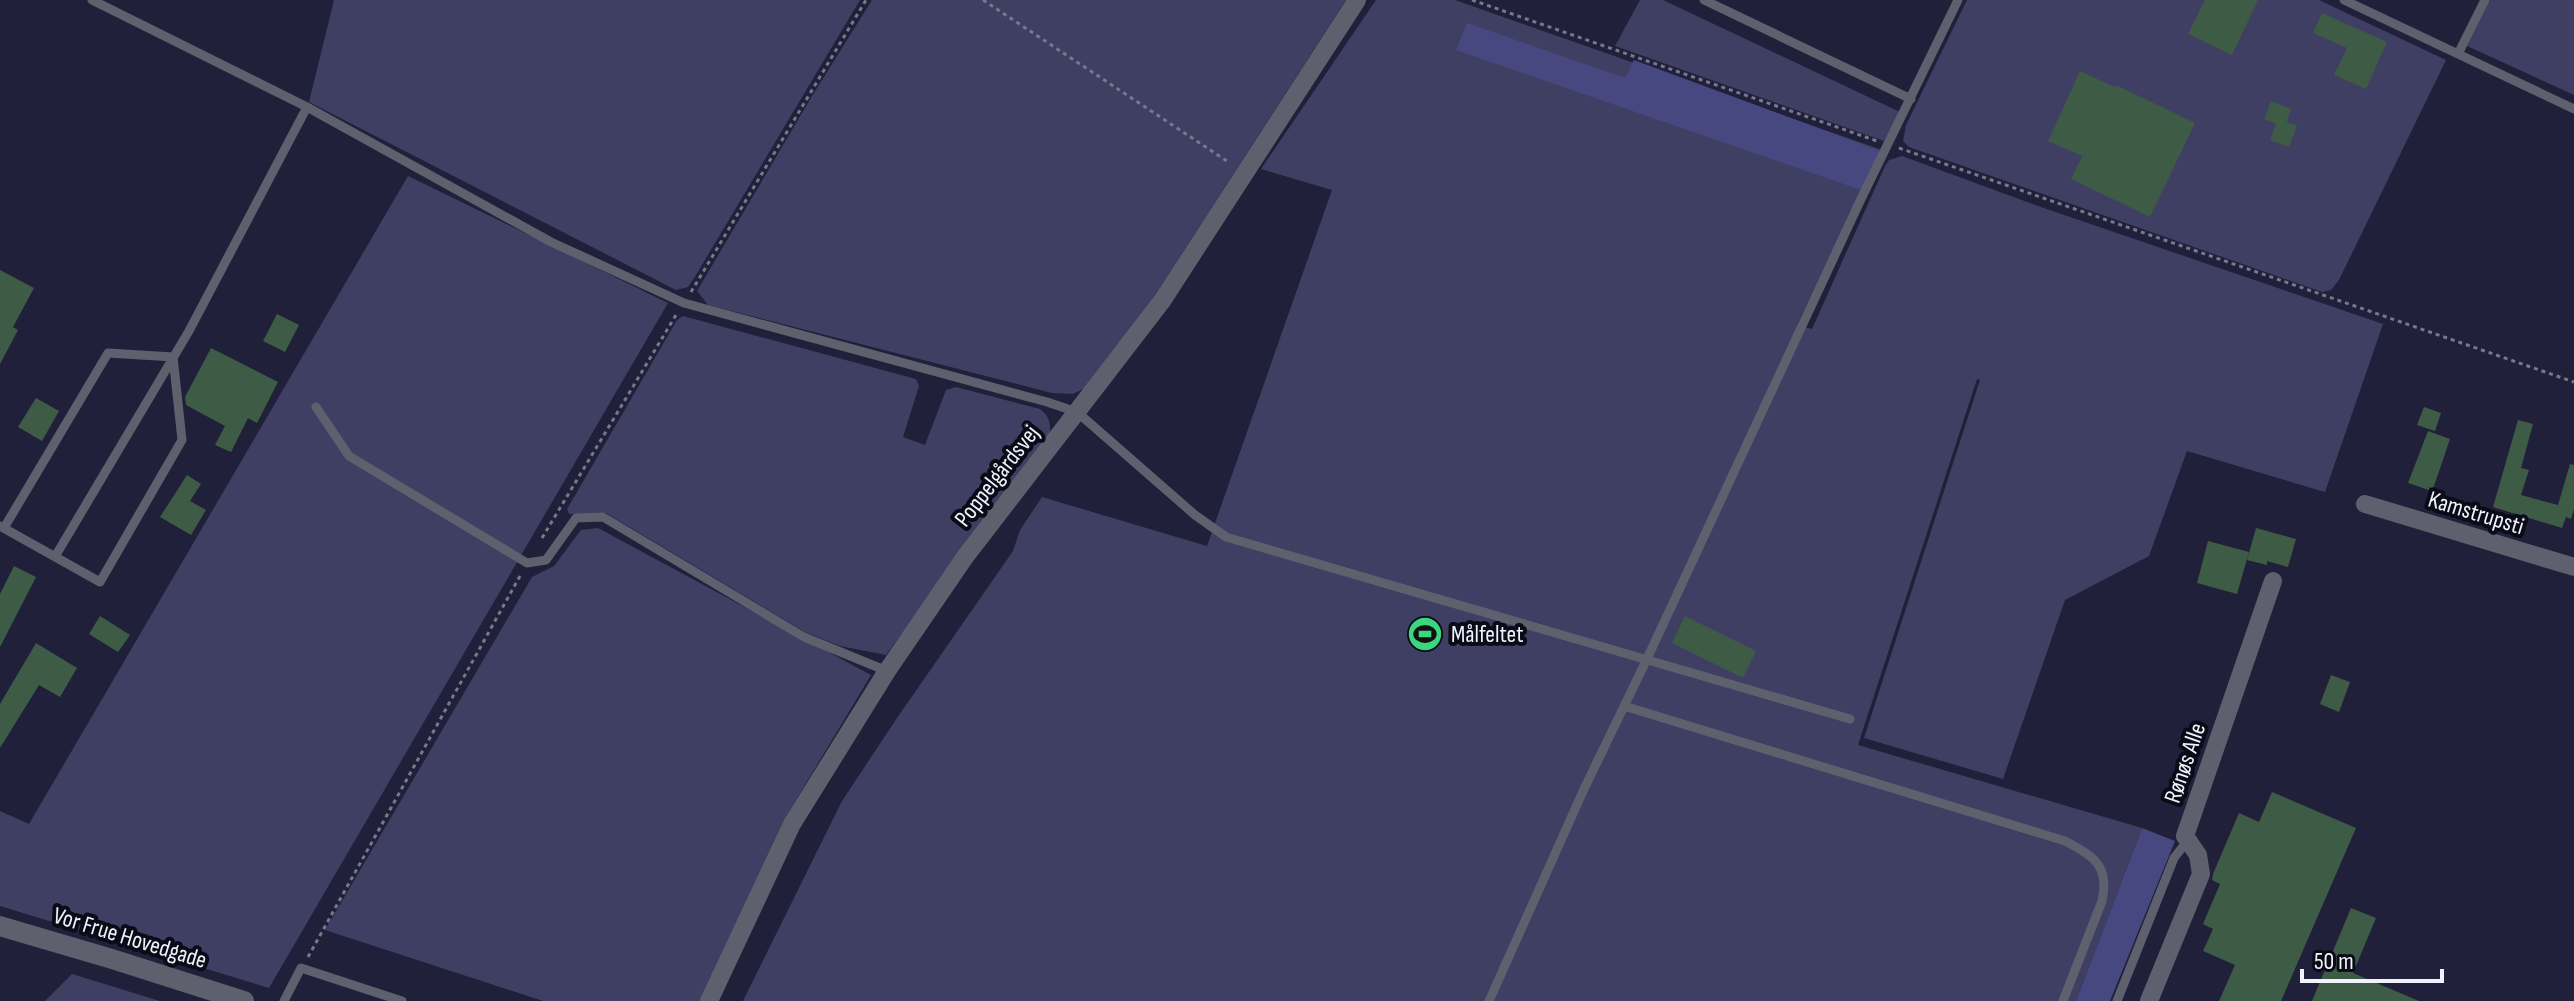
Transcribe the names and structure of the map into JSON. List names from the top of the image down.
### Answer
{
  "streets": {
    "street": [
      "Poppelgårdsvej",
      "Kamstrupsti",
      "Rønøs Alle",
      "Vor Frue Hovedgade"
    ]
  },
  "places": {
    "sports": ["Målfeltet"]
  },
  "scale_bar": "50 m"
}
